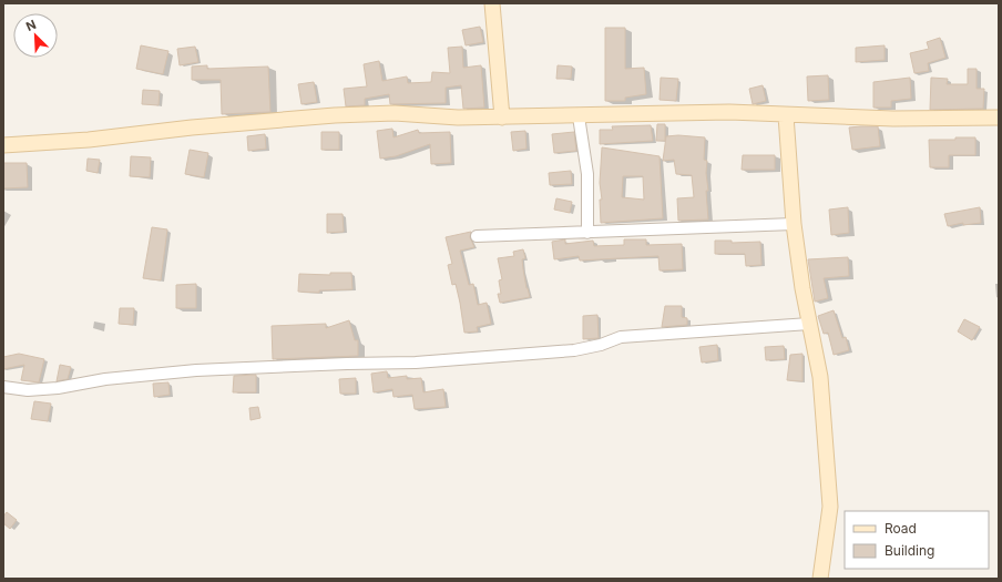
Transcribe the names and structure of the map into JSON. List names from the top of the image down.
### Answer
{
  "legend": ["Road", "Building"],
  "north": "top left"
}
